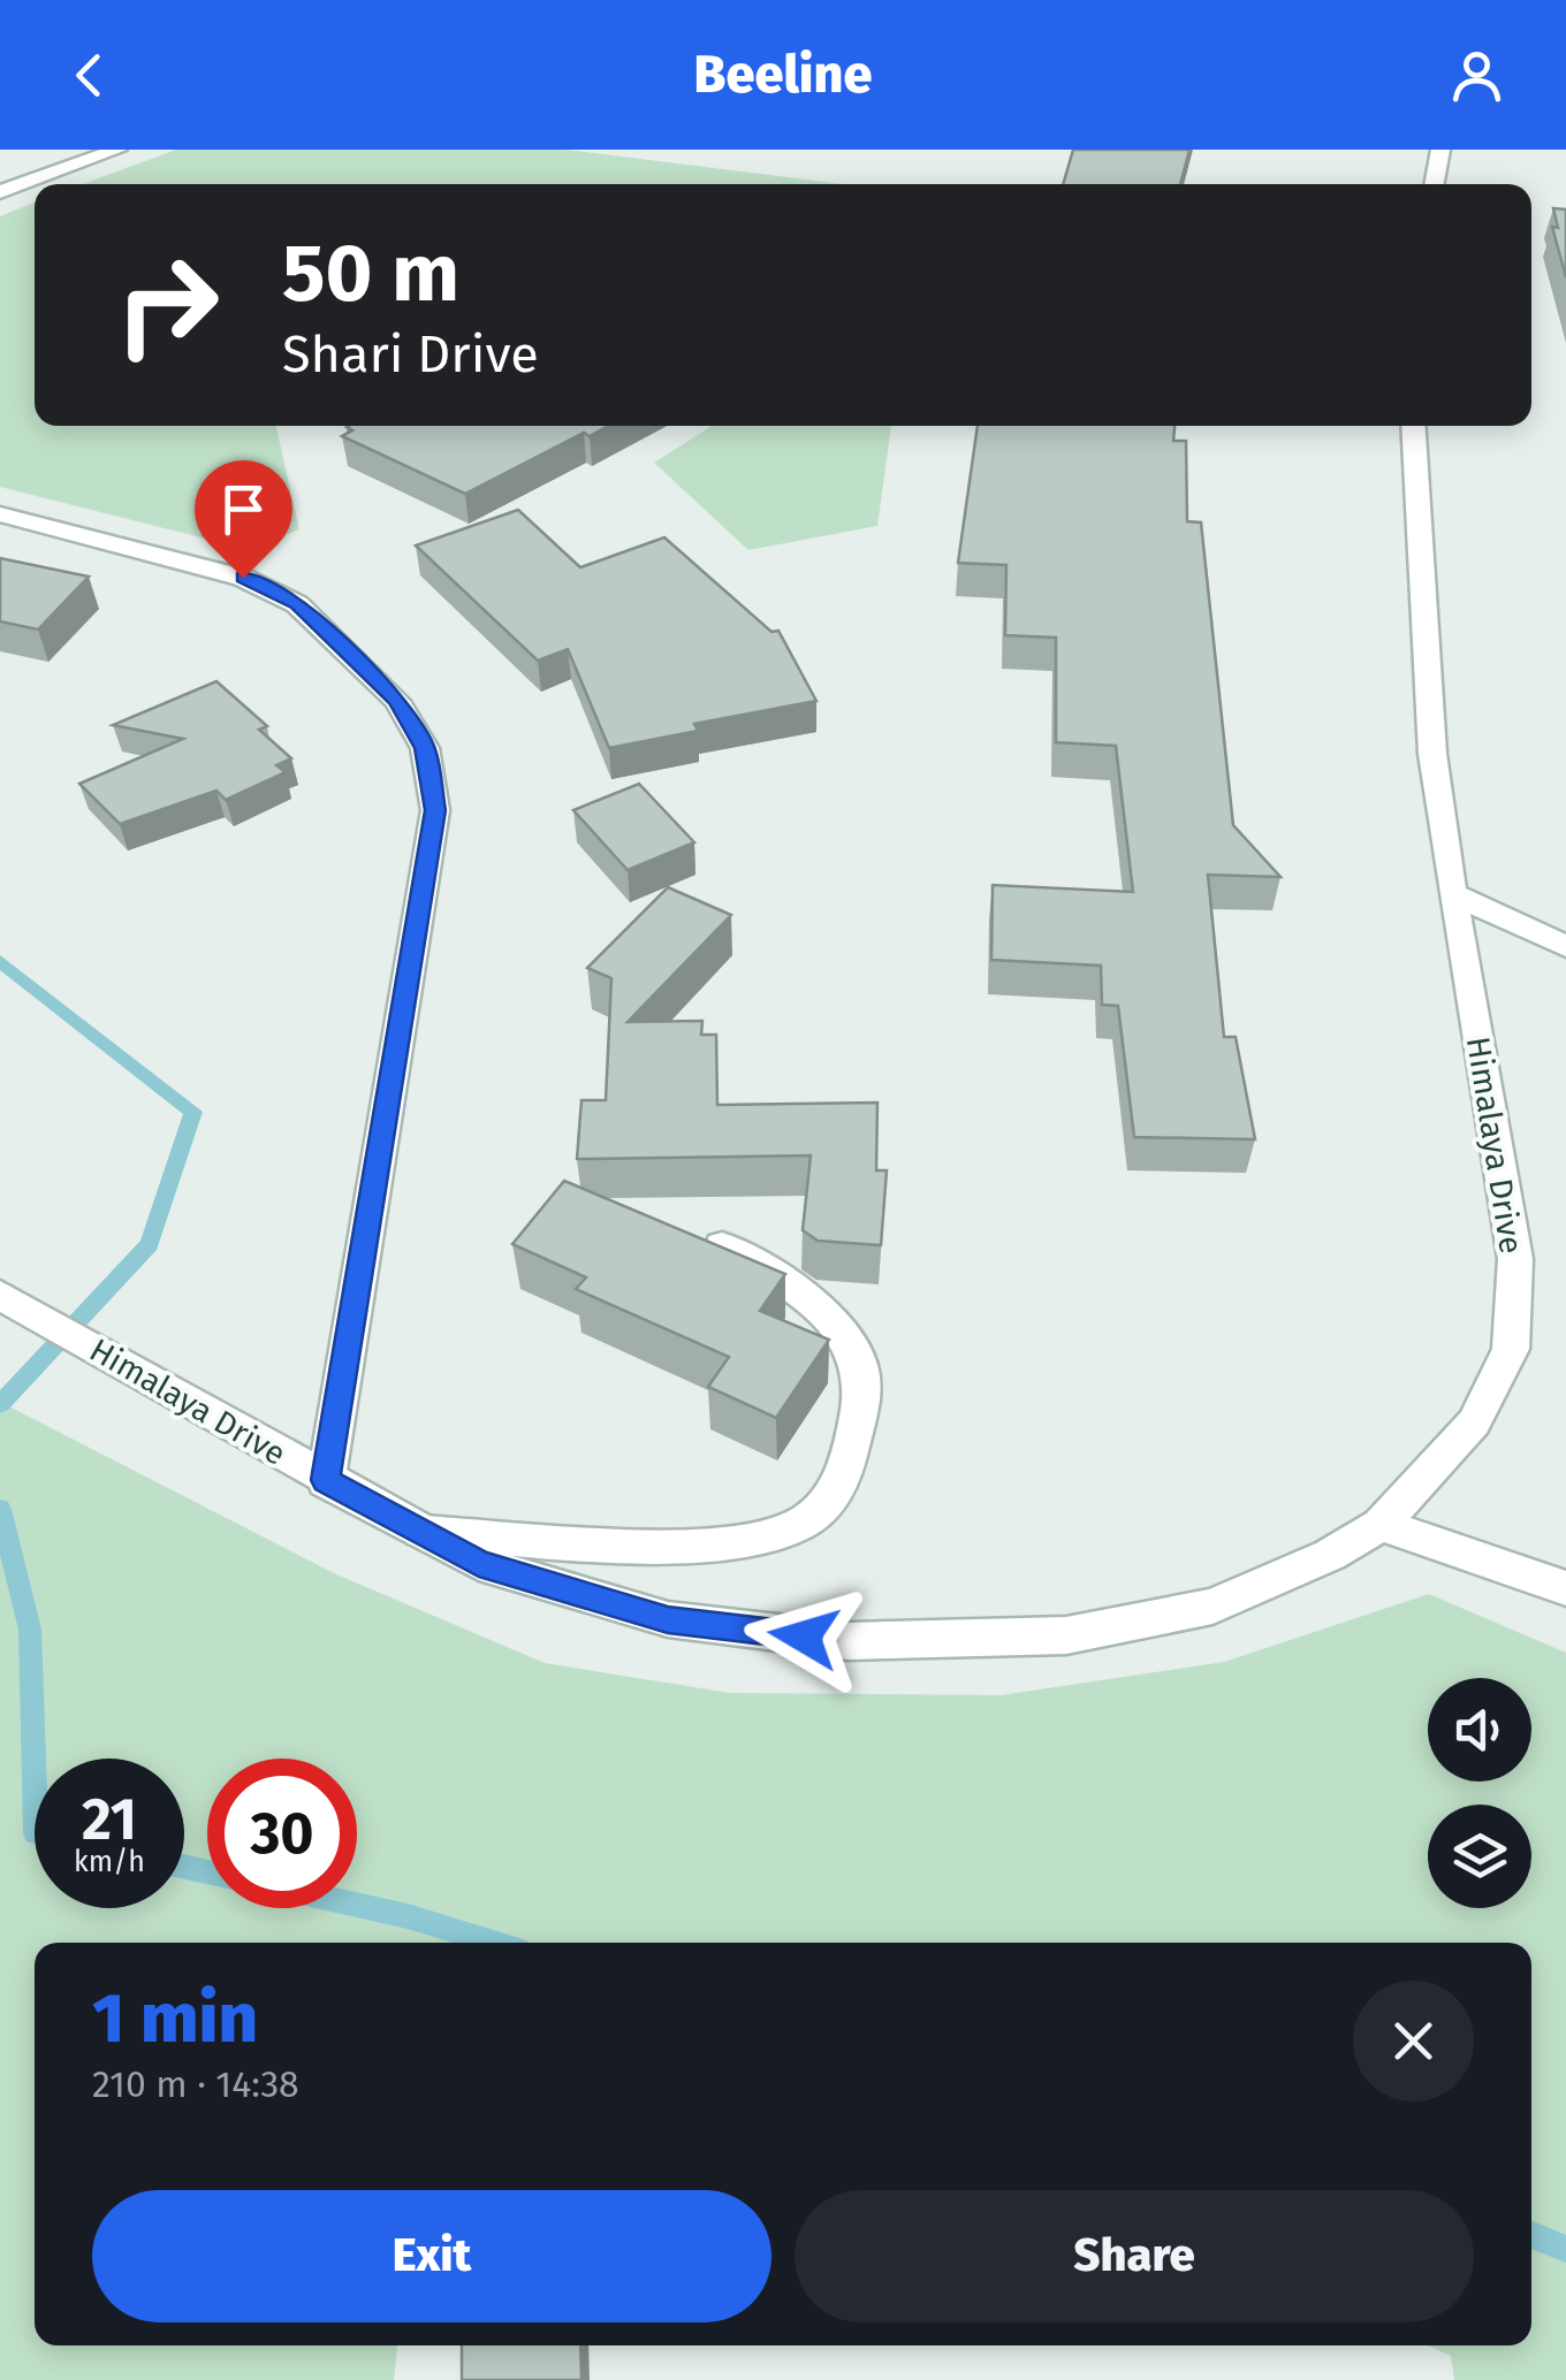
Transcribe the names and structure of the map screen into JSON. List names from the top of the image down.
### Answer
{
  "streets": {
    "street": ["Himalaya Drive"]
  },
  "page": {
    "header": "Beeline",
    "turn": ["50 m", "Shari Drive"],
    "speed": "21 km/h",
    "limit": "30",
    "heading": ["1 min", "210 m · 14:38"],
    "buttons": ["Exit", "Share"]
  }
}
